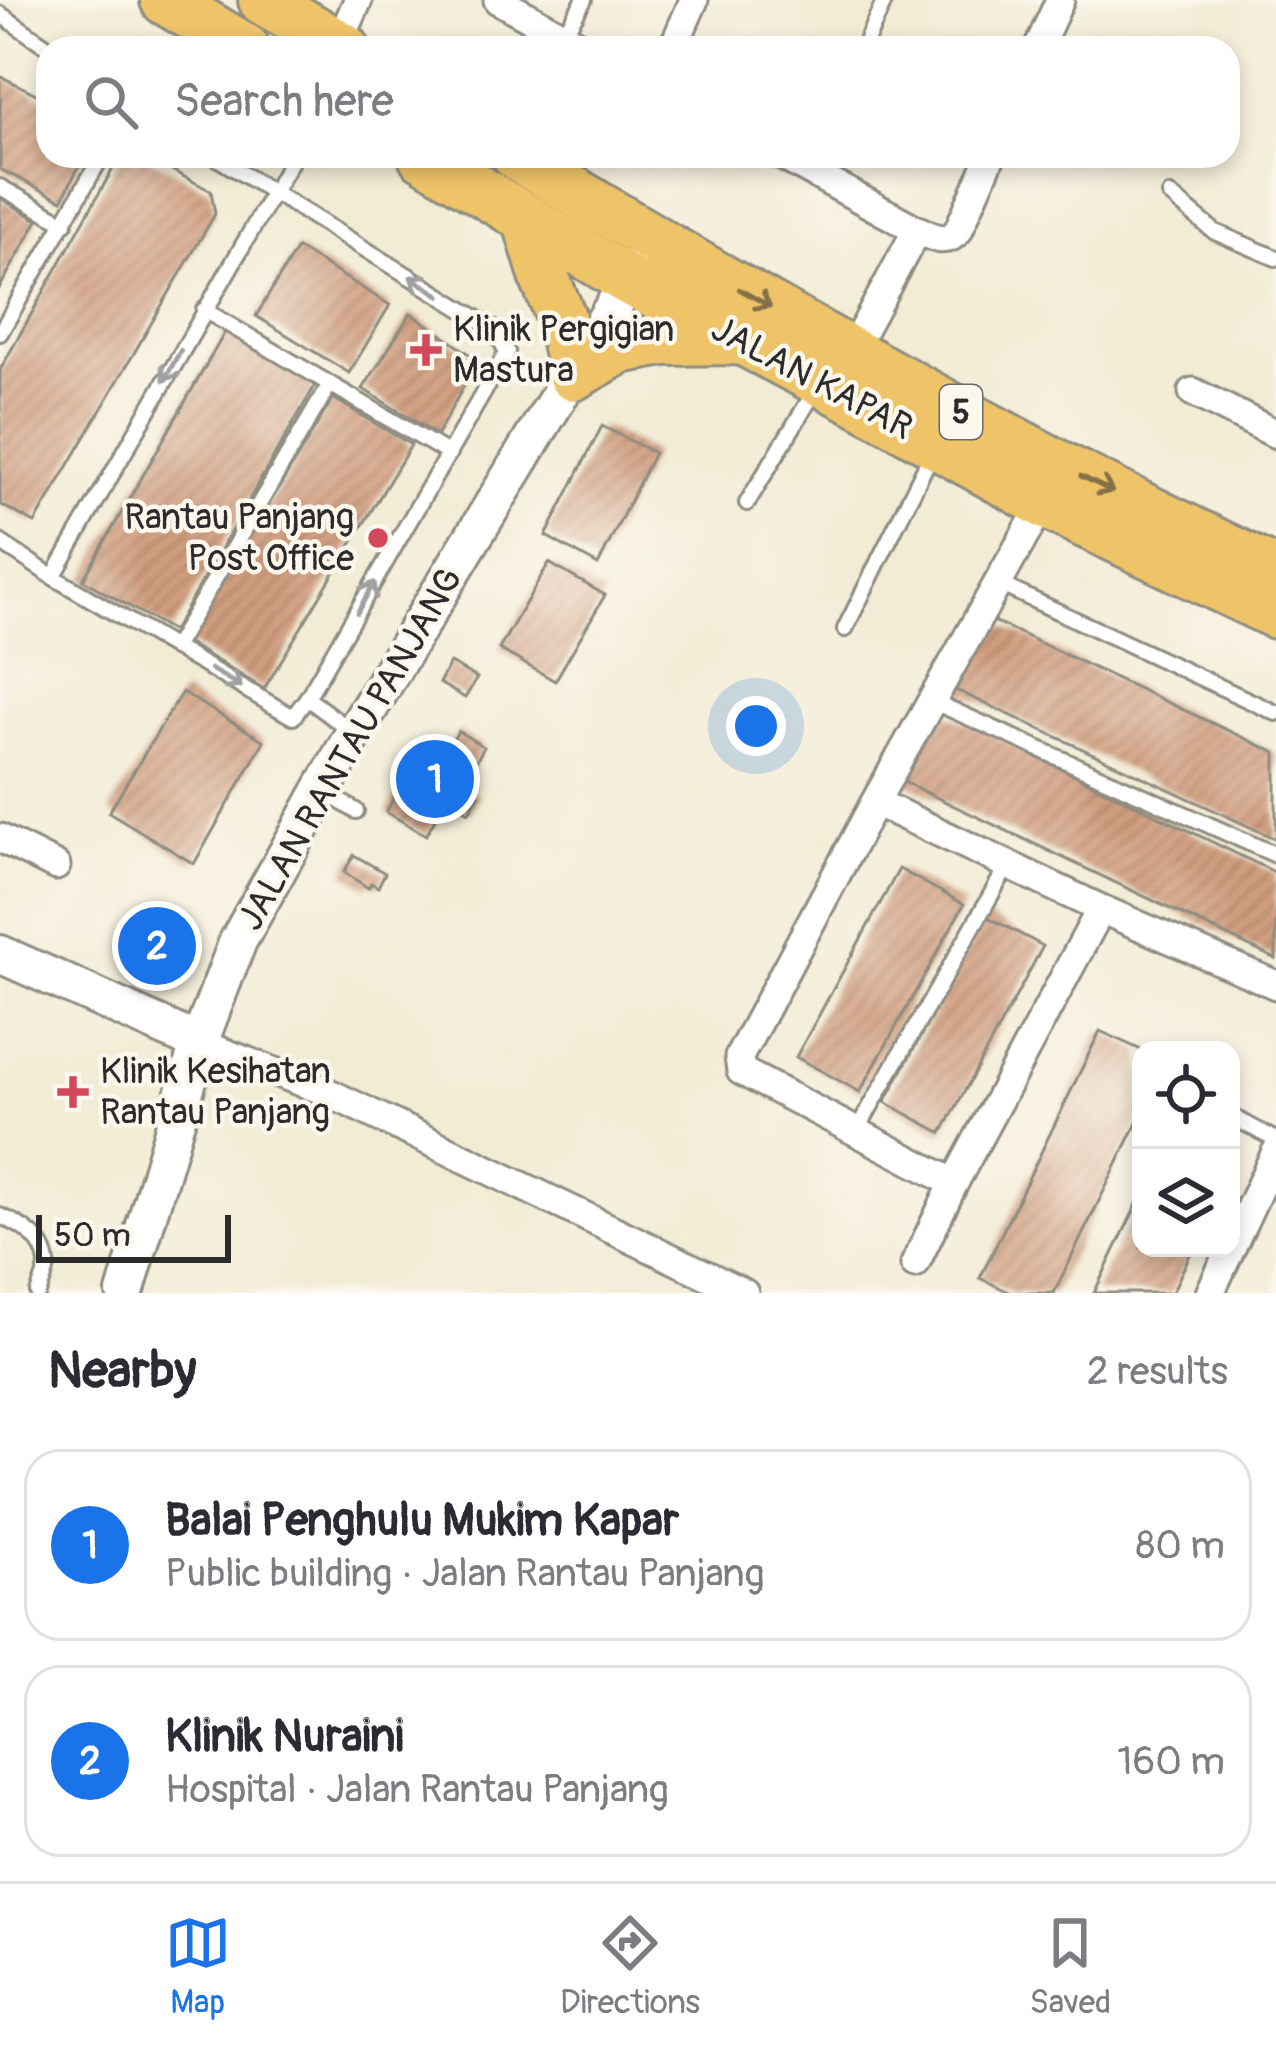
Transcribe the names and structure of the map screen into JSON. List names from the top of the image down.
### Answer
{
  "streets": {
    "highway": ["JALAN KAPAR", "5"],
    "street": ["JALAN RANTAU PANJANG"]
  },
  "crossings": [
    ["JALAN KAPAR", "JALAN RANTAU PANJANG"]
  ],
  "places": {
    "health": ["Klinik Pergigian Mastura", "Klinik Kesihatan Rantau Panjang"],
    "other": ["Rantau Panjang Post Office"]
  },
  "scale_bar": "50 m",
  "page": {
    "search": "Search here",
    "pins": ["1", "2"],
    "scale": "50 m",
    "heading": ["Nearby", "2 results"],
    "list": [
      {
        "mark": "1",
        "name": "Balai Penghulu Mukim Kapar",
        "note": "Public building · Jalan Rantau Panjang",
        "value": "80 m"
      },
      {
        "mark": "2",
        "name": "Klinik Nuraini",
        "note": "Hospital · Jalan Rantau Panjang",
        "value": "160 m"
      }
    ],
    "nav": ["Map", "Directions", "Saved"]
  }
}
